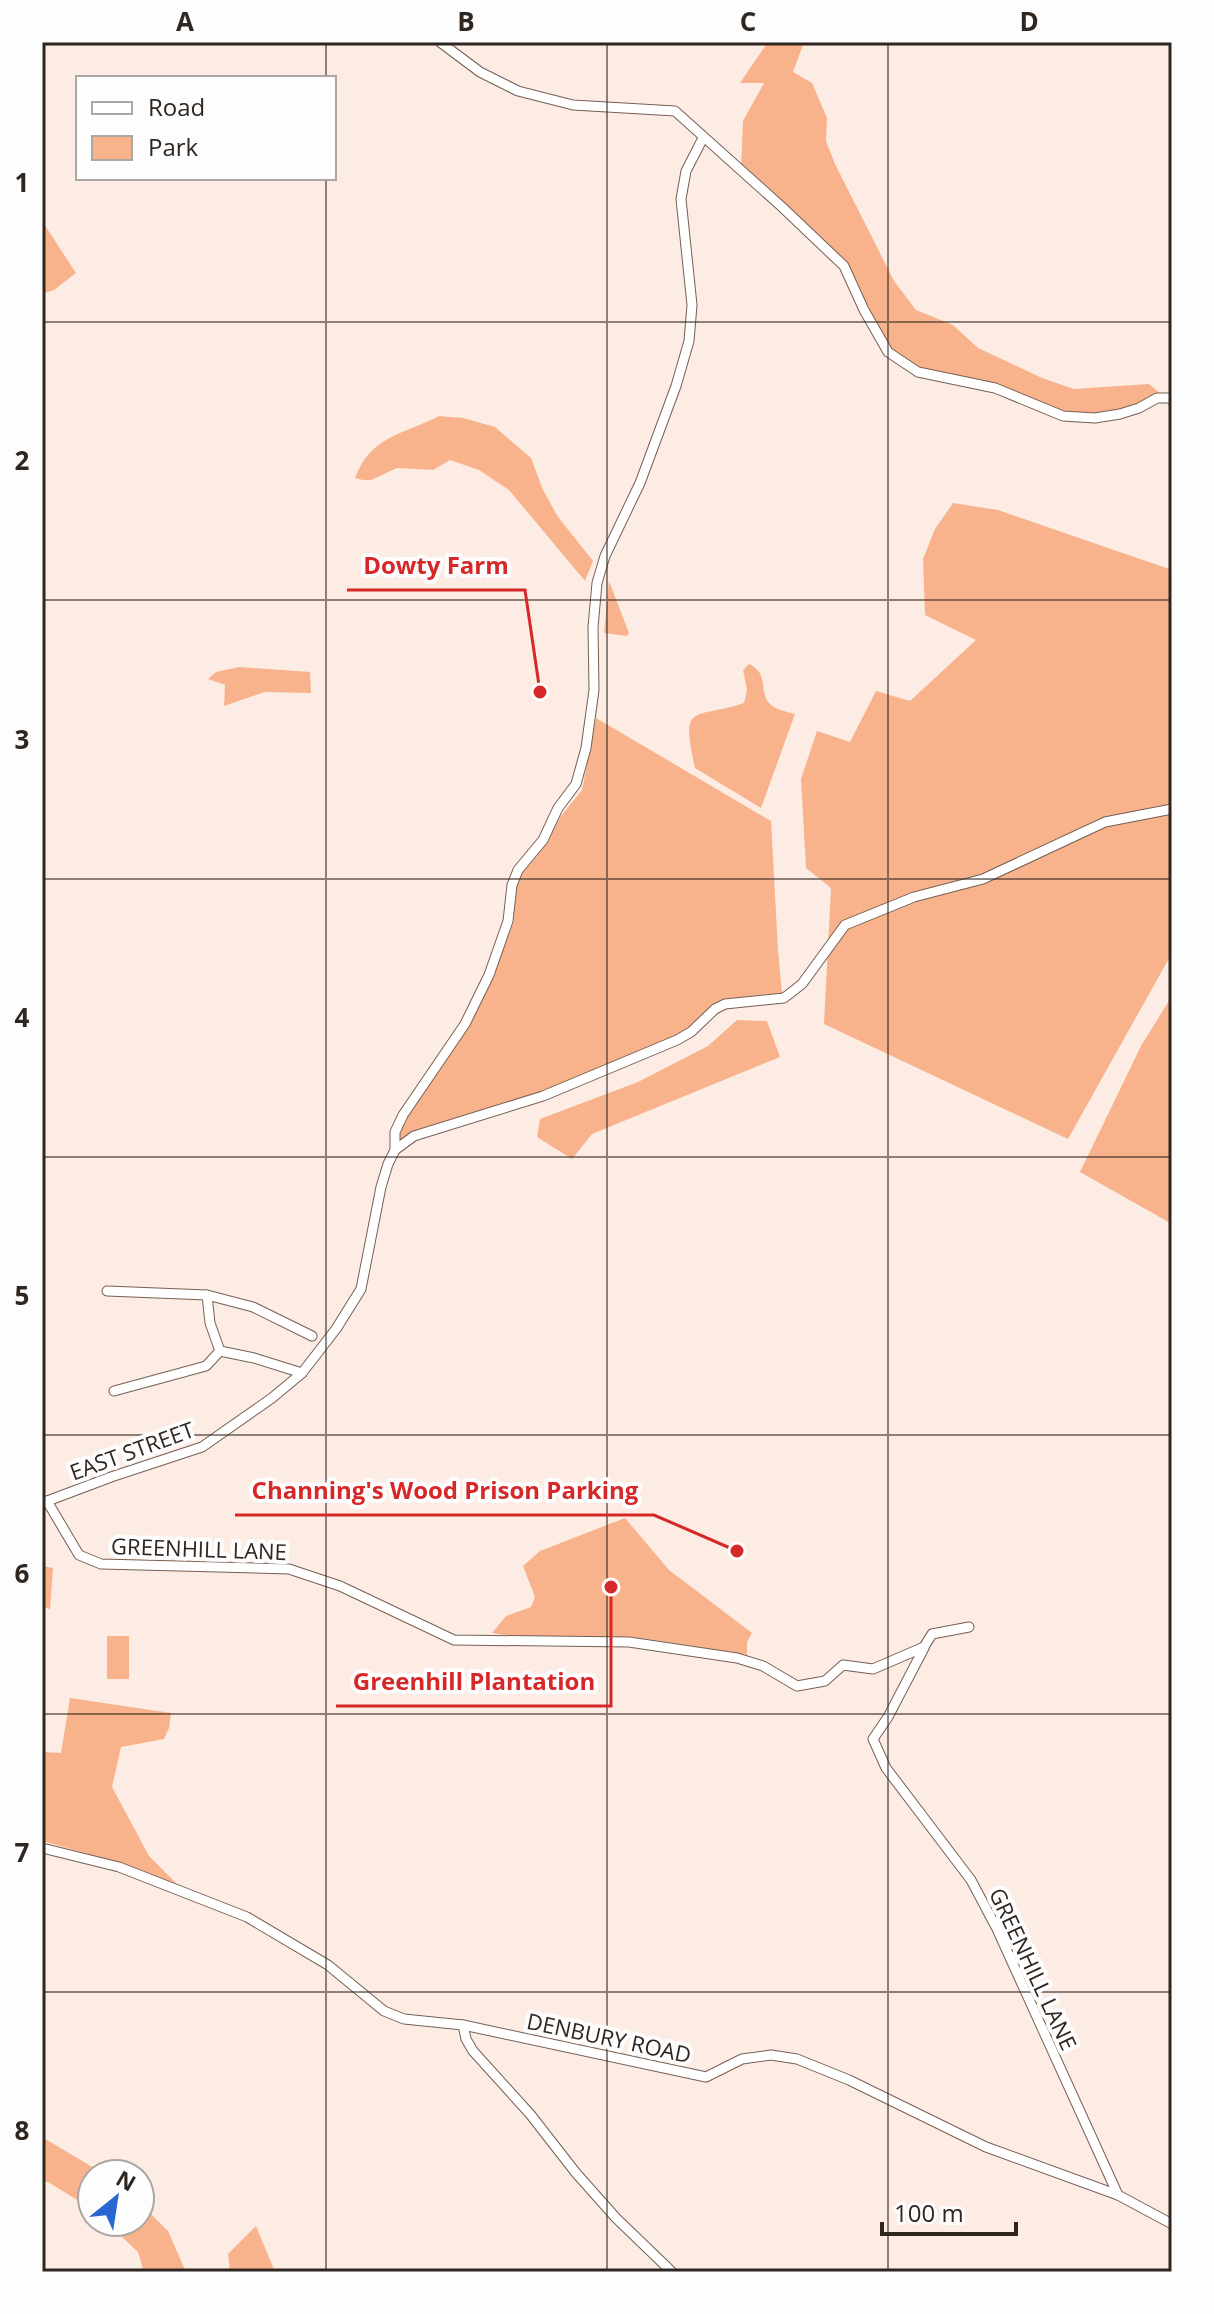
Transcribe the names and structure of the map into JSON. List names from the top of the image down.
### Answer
{
  "streets": {
    "street": ["EAST STREET", "GREENHILL LANE", "DENBURY ROAD"]
  },
  "crossings": [
    ["EAST STREET", "GREENHILL LANE"],
    ["GREENHILL LANE", "DENBURY ROAD"]
  ],
  "places": ["Dowty Farm", "Channing's Wood Prison Parking", "Greenhill Plantation"],
  "legend": ["Road", "Park"],
  "scale_bar": "100 m",
  "north": "top right",
  "grid": {
    "columns": [
      "A",
      "B",
      "C",
      "D"
    ],
    "rows": [
      "1",
      "2",
      "3",
      "4",
      "5",
      "6",
      "7",
      "8"
    ]
  }
}
